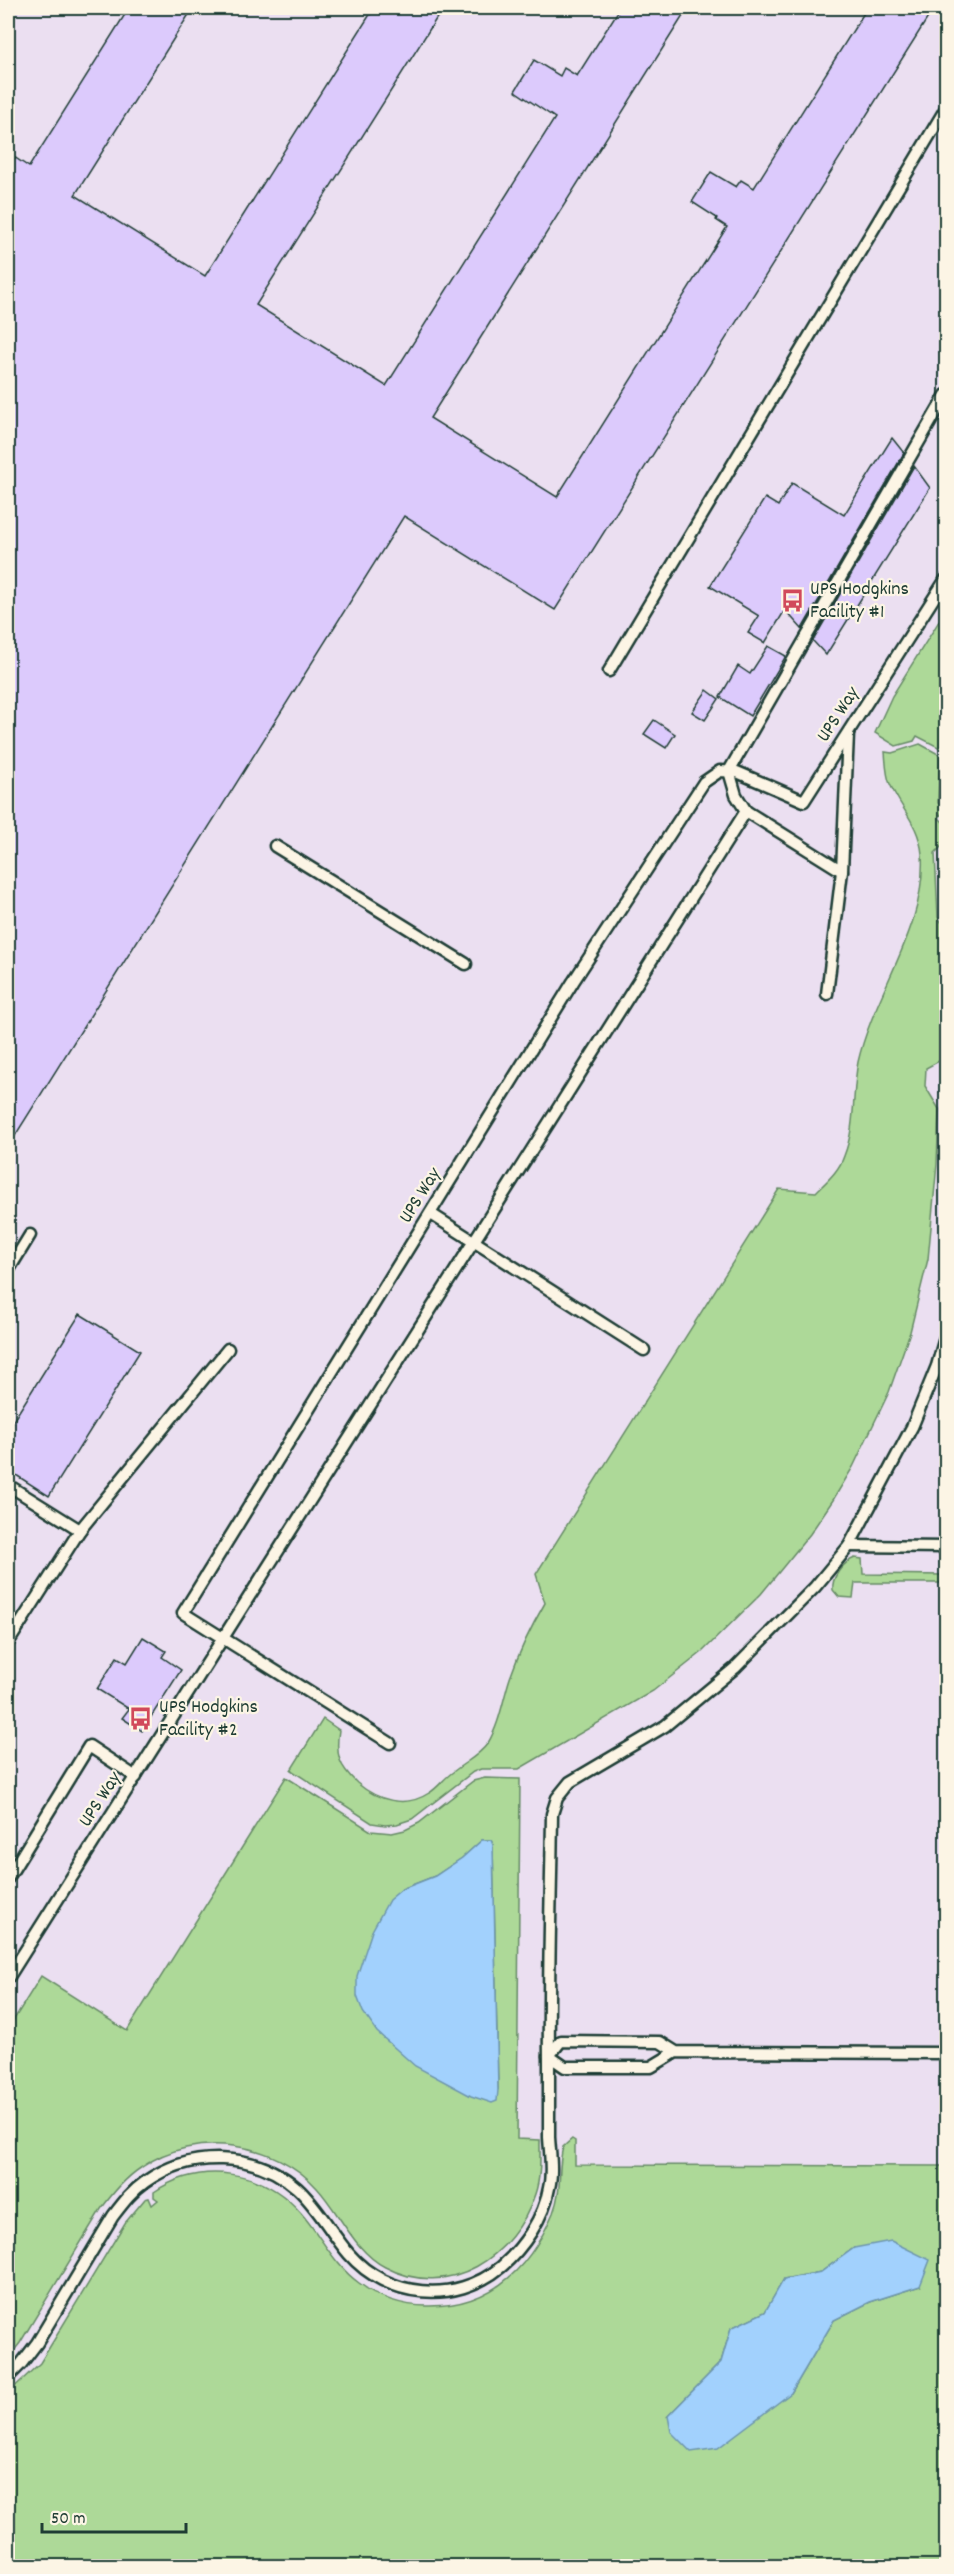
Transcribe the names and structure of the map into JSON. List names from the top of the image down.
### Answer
{
  "streets": {
    "lane": ["UPS Way"]
  },
  "places": {
    "bus stop": ["UPS Hodgkins Facility #1", "UPS Hodgkins Facility #2"]
  },
  "scale_bar": "50 m"
}
